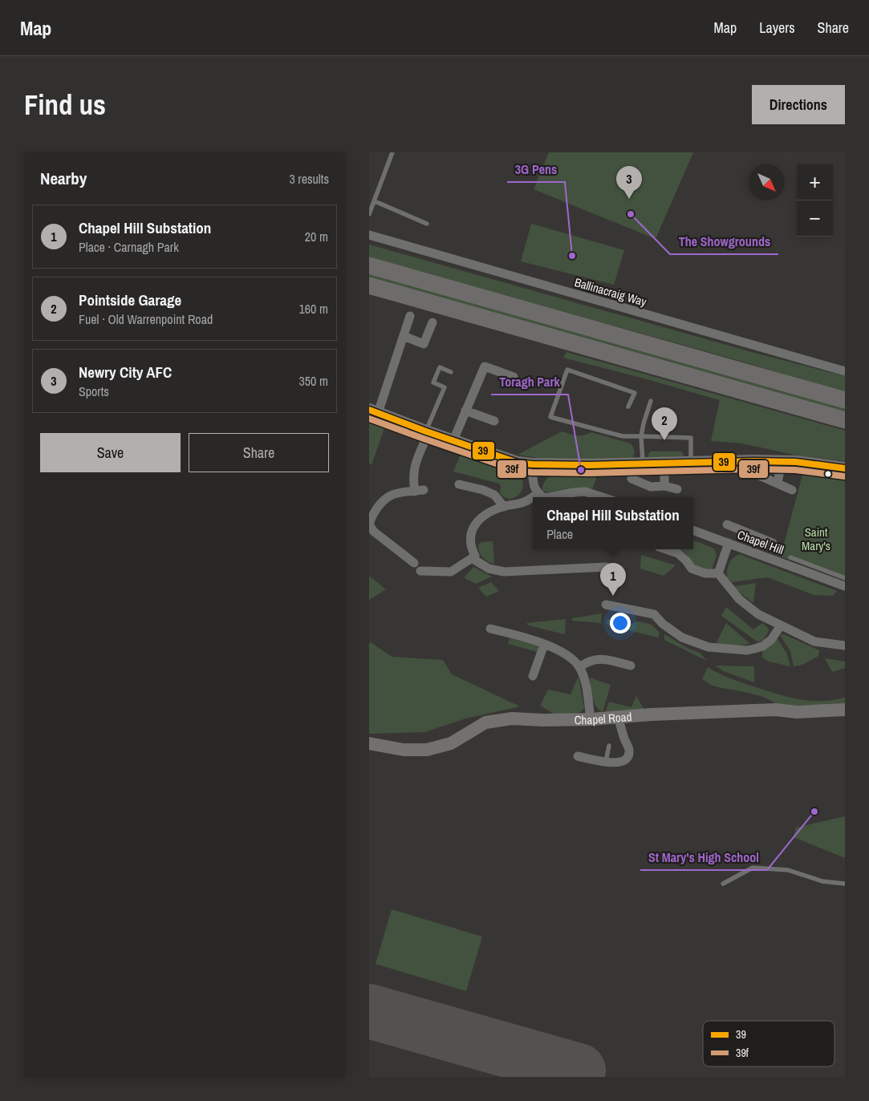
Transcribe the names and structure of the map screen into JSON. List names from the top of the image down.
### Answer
{
  "streets": {
    "street": ["Ballinacraig Way", "Chapel Hill", "Chapel Road"]
  },
  "parks": ["Saint Mary's"],
  "places": [
    "The Showgrounds",
    "3G Pens",
    "Toragh Park",
    "St Mary's High School"
  ],
  "lines": ["transit line 39", "transit line 39f"],
  "legend": ["39", "39f"],
  "north": "bottom right",
  "page": {
    "header": "Map",
    "nav": ["Map", "Layers", "Share"],
    "buttons": [
      "Directions",
      ["Save", "Share"]
    ],
    "title": "Find us",
    "heading": ["Nearby", "3 results"],
    "map_buttons": ["+", "−"],
    "pins": ["3", "2", "1"],
    "list": [
      {
        "mark": "1",
        "name": "Chapel Hill Substation",
        "note": "Place · Carnagh Park",
        "value": "20 m"
      },
      {
        "mark": "2",
        "name": "Pointside Garage",
        "note": "Fuel · Old Warrenpoint Road",
        "value": "160 m"
      },
      {
        "mark": "3",
        "name": "Newry City AFC",
        "note": "Sports",
        "value": "350 m"
      }
    ],
    "popup": ["Chapel Hill Substation", "Place"]
  }
}
